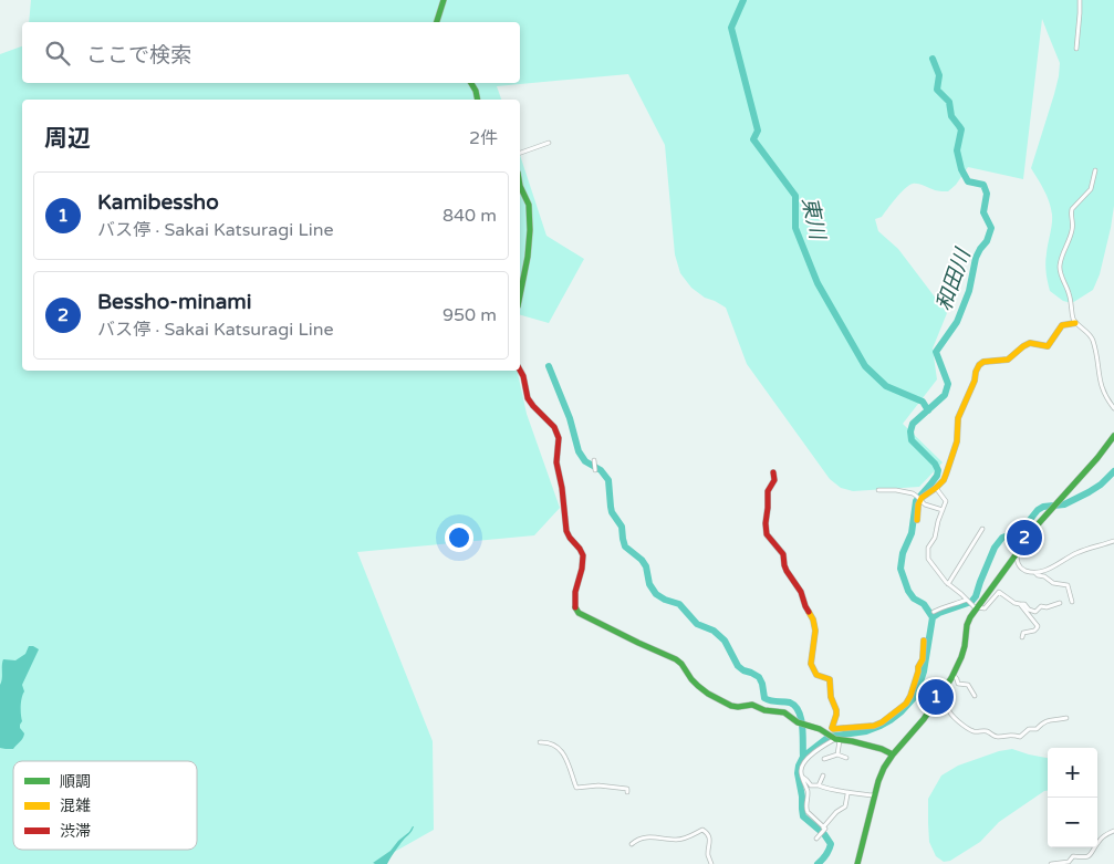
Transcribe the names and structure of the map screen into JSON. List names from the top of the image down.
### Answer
{
  "water": ["東川", "和田川"],
  "legend": ["順調", "混雑", "渋滞"],
  "page": {
    "search": "ここで検索",
    "heading": ["周辺", "2件"],
    "list": [
      {
        "mark": "1",
        "name": "Kamibessho",
        "note": "バス停 · Sakai Katsuragi Line",
        "value": "840 m"
      },
      {
        "mark": "2",
        "name": "Bessho-minami",
        "note": "バス停 · Sakai Katsuragi Line",
        "value": "950 m"
      }
    ],
    "pins": ["2", "1"],
    "map_buttons": ["+", "−"]
  }
}
